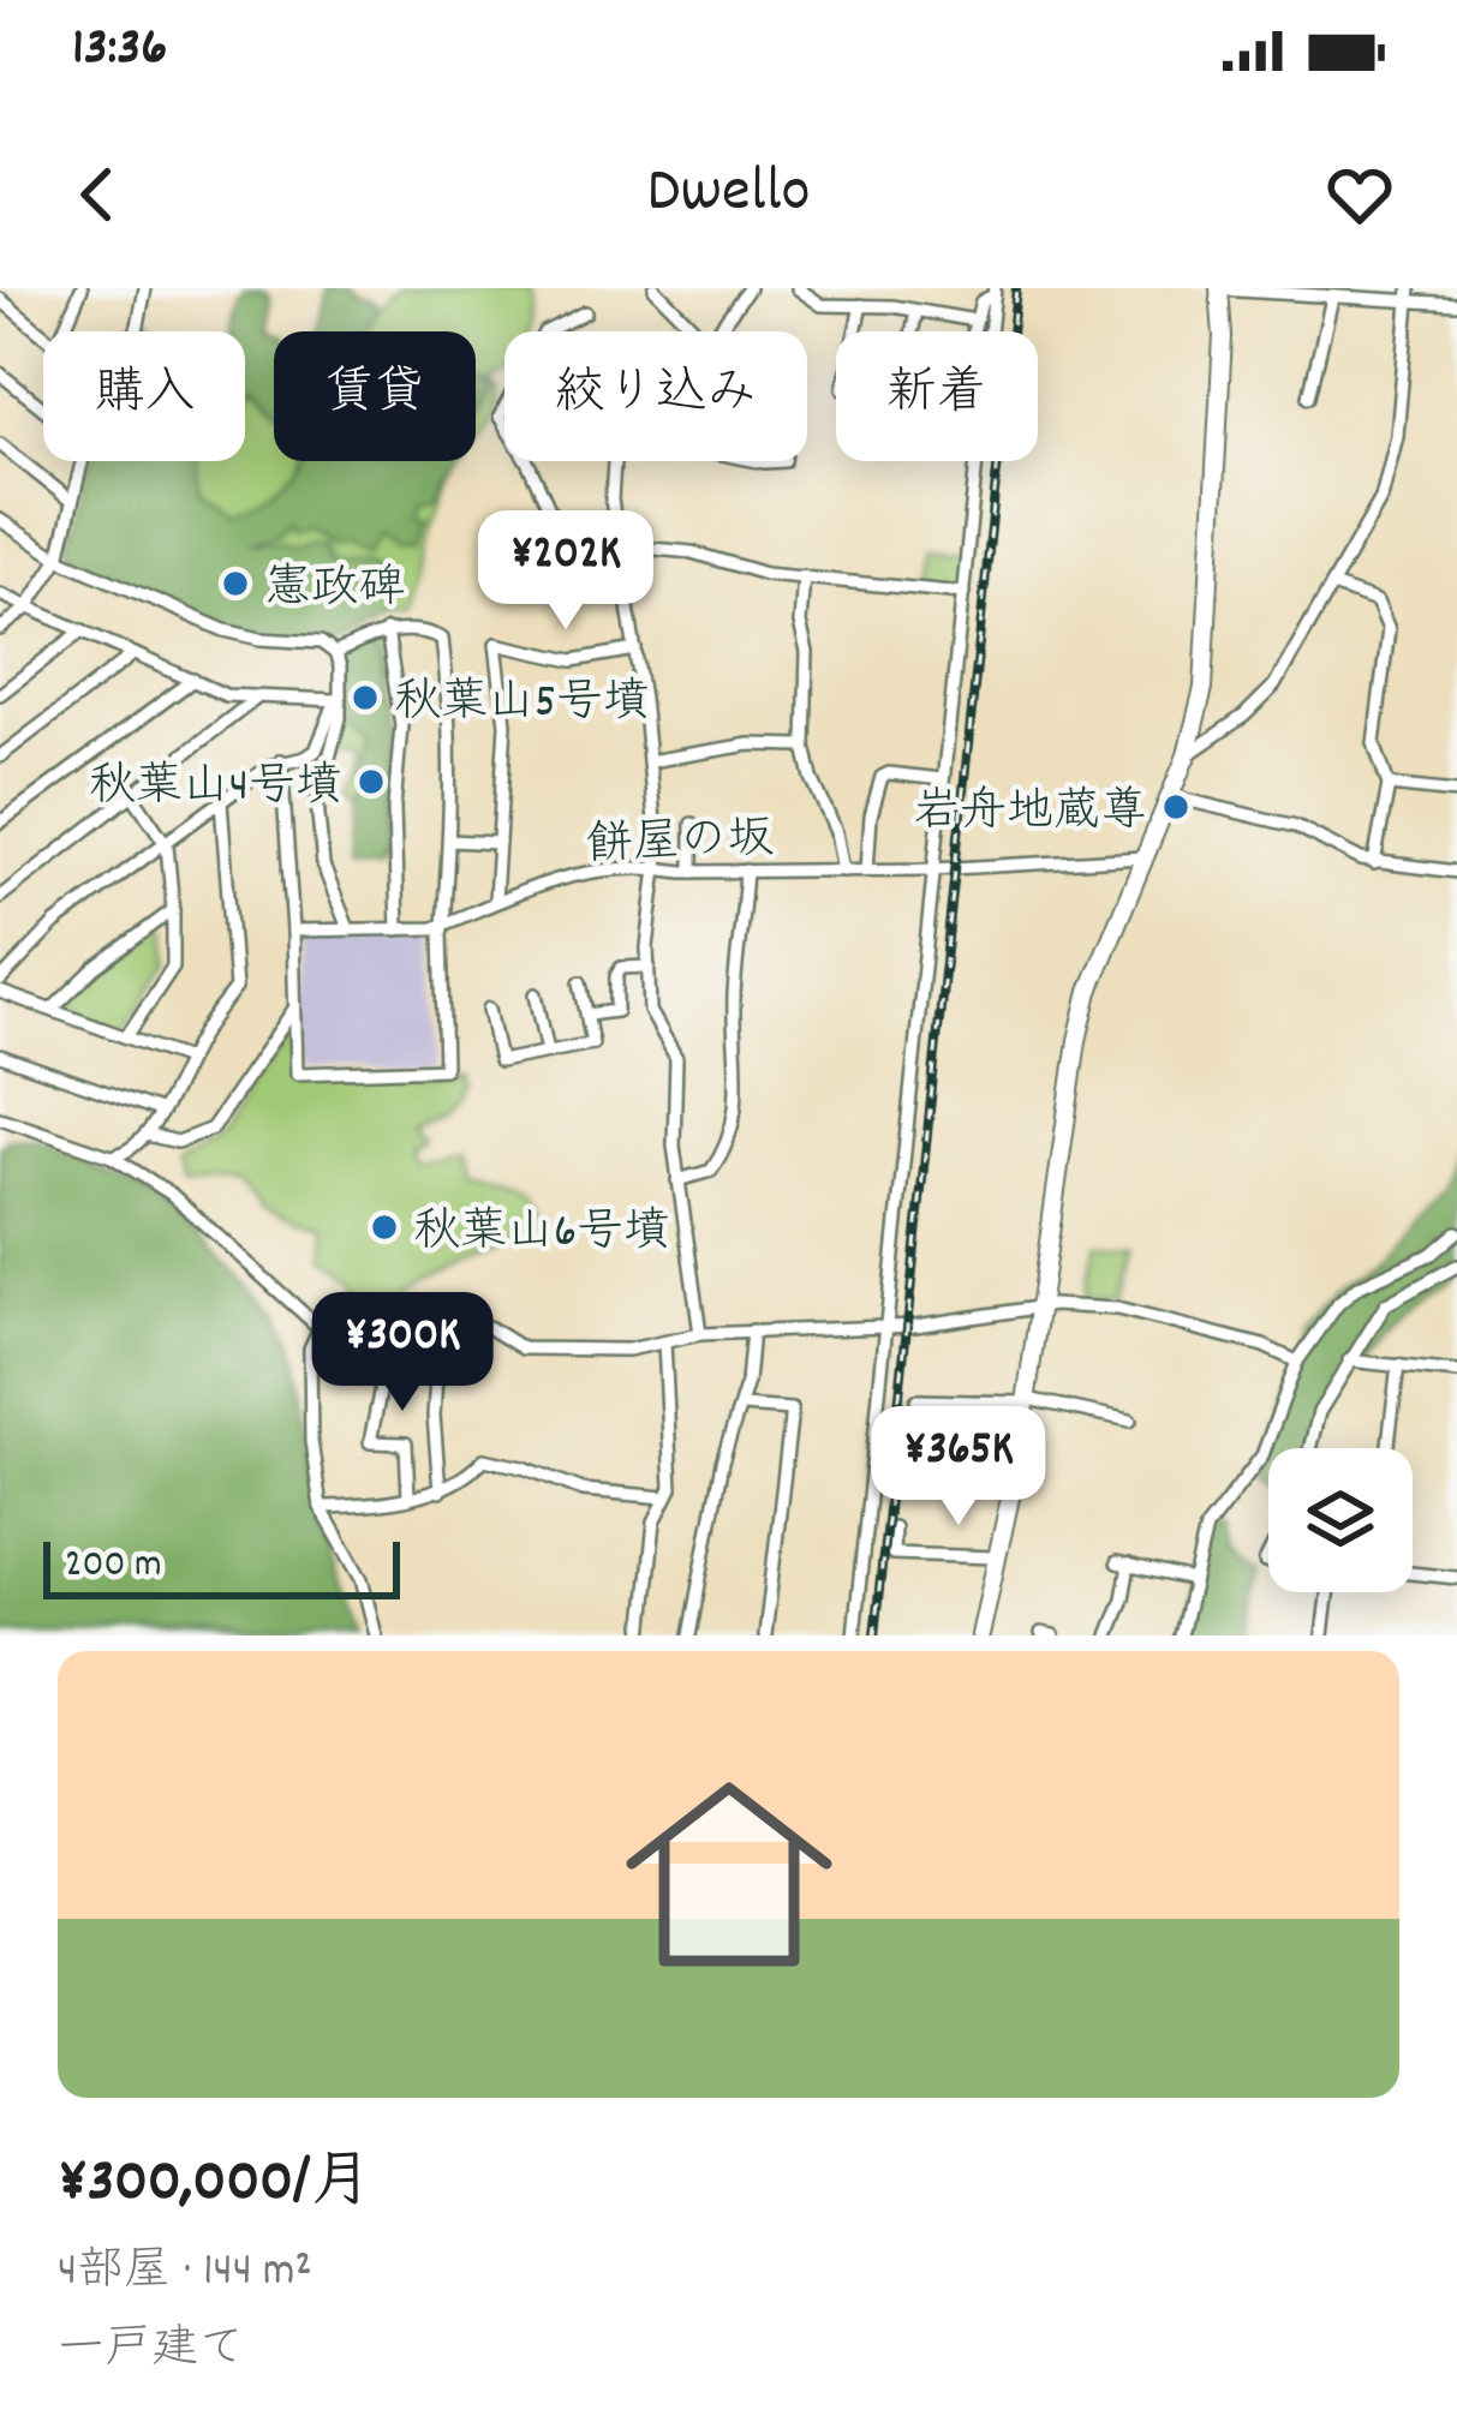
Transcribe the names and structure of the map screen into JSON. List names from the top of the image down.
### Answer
{
  "streets": {
    "street": ["餅屋の坂"]
  },
  "places": [
    "憲政碑",
    "秋葉山5号墳",
    "秋葉山4号墳",
    "岩舟地蔵尊",
    "秋葉山6号墳"
  ],
  "scale_bar": "200 m",
  "page": {
    "status": "13:36",
    "header": "Dwello",
    "chip": [
      "購入",
      "賃貸",
      "絞り込み",
      "新着"
    ],
    "price": ["¥202K", "¥300K", "¥365K"],
    "scale": "200 m",
    "list": [
      {
        "name": "¥300,000/月",
        "note": "4部屋 · 144 m² · 一戸建て"
      }
    ]
  }
}
